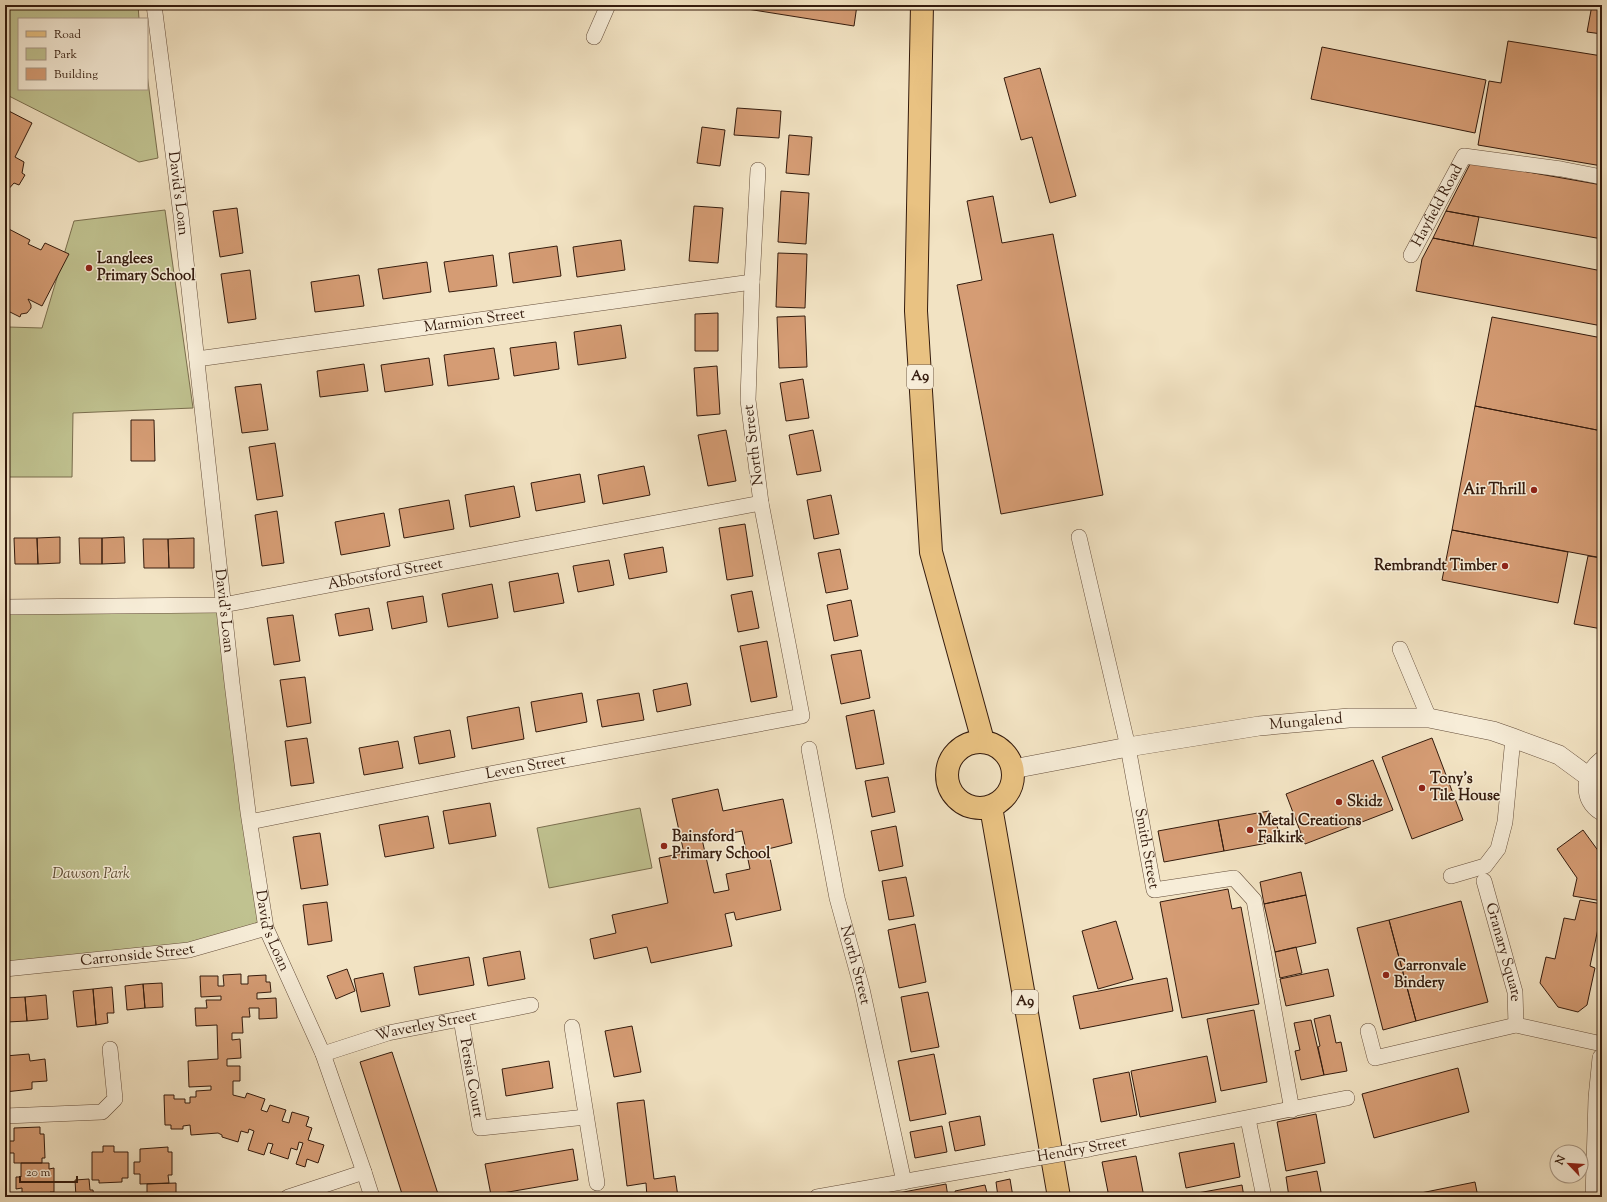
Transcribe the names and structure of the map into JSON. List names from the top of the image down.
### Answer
{
  "streets": {
    "main road": ["A9"],
    "street": [
      "David's Loan",
      "Hayfield Road",
      "Marmion Street",
      "North Street",
      "Abbotsford Street",
      "Mungalend",
      "Leven Street",
      "Smith Street",
      "Granary Square",
      "Carronside Street",
      "Waverley Street",
      "Persia Court",
      "Hendry Street"
    ]
  },
  "crossings": [
    ["David's Loan", "Marmion Street"],
    ["David's Loan", "Abbotsford Street"],
    ["David's Loan", "Leven Street"],
    ["David's Loan", "Carronside Street"],
    ["David's Loan", "Waverley Street"],
    ["Marmion Street", "North Street"],
    ["A9", "Mungalend"],
    ["North Street", "Abbotsford Street"],
    ["North Street", "Leven Street"],
    ["North Street", "Hendry Street"],
    ["Mungalend", "Smith Street"],
    ["Smith Street", "Hendry Street"],
    ["Waverley Street", "Persia Court"]
  ],
  "parks": ["Dawson Park"],
  "places": [
    "Langlees Primary School",
    "Air Thrill",
    "Rembrandt Timber",
    "Tony's Tile House",
    "Skidz",
    "Metal Creations Falkirk",
    "Bainsford Primary School",
    "Carronvale Bindery"
  ],
  "legend": ["Road", "Park", "Building"],
  "scale_bar": "20 m",
  "north": "top left"
}
